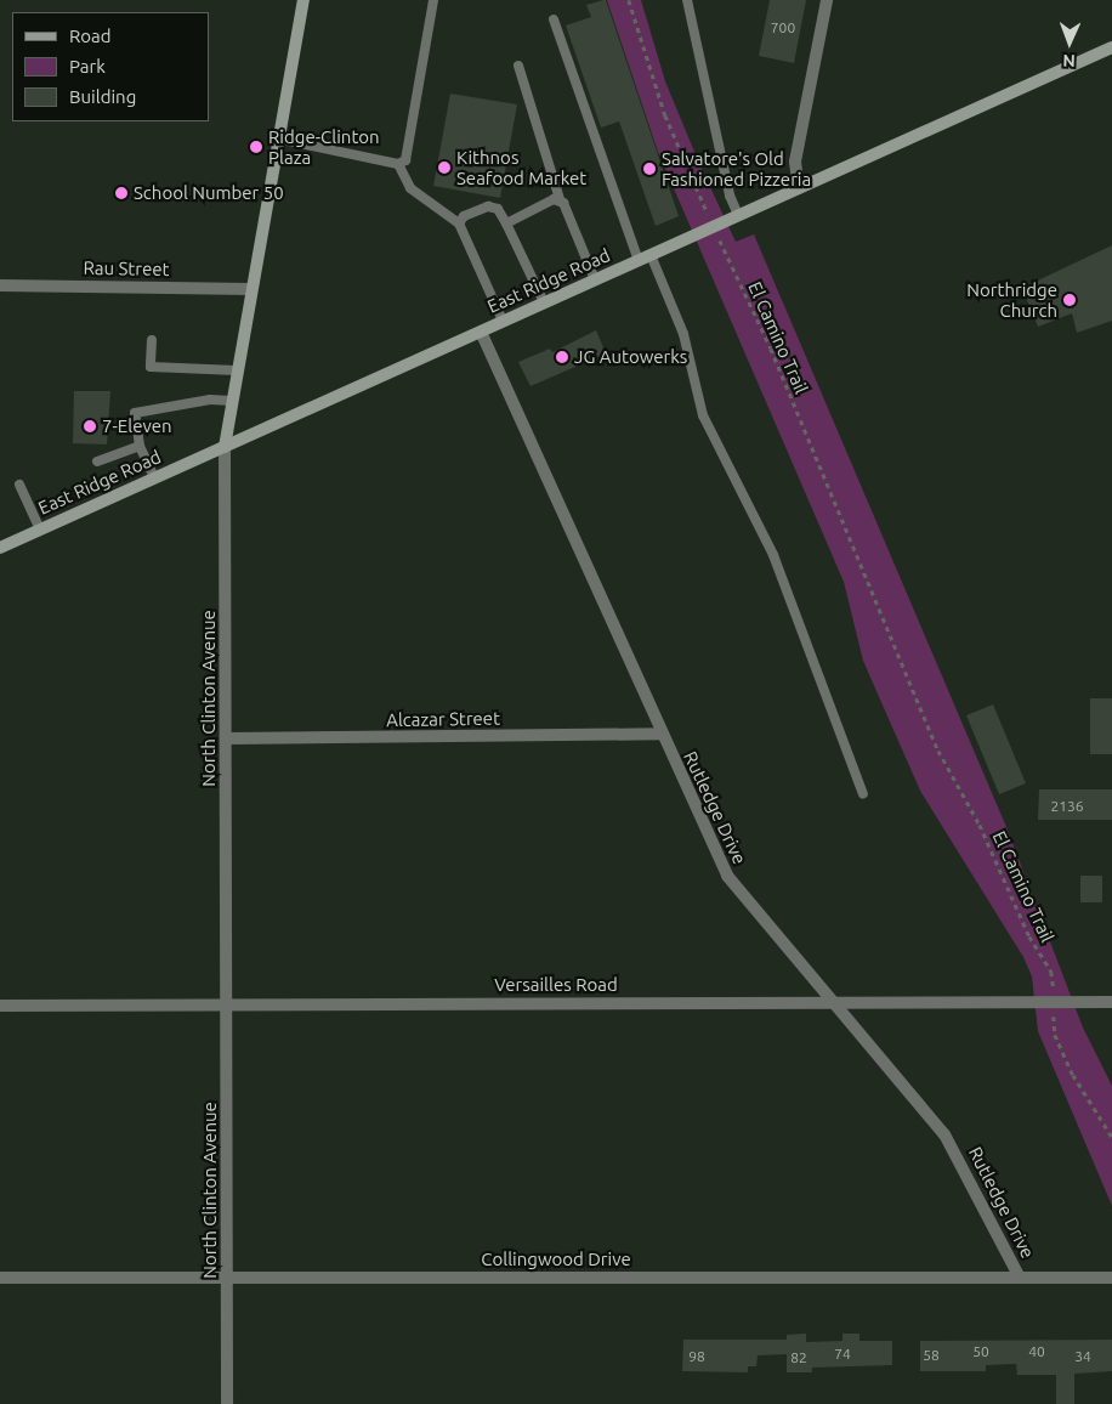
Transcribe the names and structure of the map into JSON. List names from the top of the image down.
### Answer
{
  "streets": {
    "main road": ["East Ridge Road", "North Clinton Avenue"],
    "street": [
      "Rau Street",
      "Alcazar Street",
      "Rutledge Drive",
      "Versailles Road",
      "Collingwood Drive"
    ],
    "path": ["El Camino Trail"]
  },
  "crossings": [
    ["Rau Street", "North Clinton Avenue"],
    ["East Ridge Road", "North Clinton Avenue"],
    ["East Ridge Road", "Rutledge Drive"],
    ["El Camino Trail", "Versailles Road"],
    ["North Clinton Avenue", "Alcazar Street"],
    ["North Clinton Avenue", "Versailles Road"],
    ["North Clinton Avenue", "Collingwood Drive"],
    ["Alcazar Street", "Rutledge Drive"],
    ["Rutledge Drive", "Versailles Road"],
    ["Rutledge Drive", "Collingwood Drive"]
  ],
  "places": [
    "Ridge-Clinton Plaza",
    "Kithnos Seafood Market",
    "Salvatore's Old Fashioned Pizzeria",
    "School Number 50",
    "Northridge Church",
    "JG Autowerks",
    "7-Eleven"
  ],
  "house_numbers": [
    "700",
    "2136",
    "50",
    "40",
    "74",
    "58",
    "98",
    "34",
    "82"
  ],
  "legend": ["Road", "Park", "Building"],
  "north": "bottom"
}
